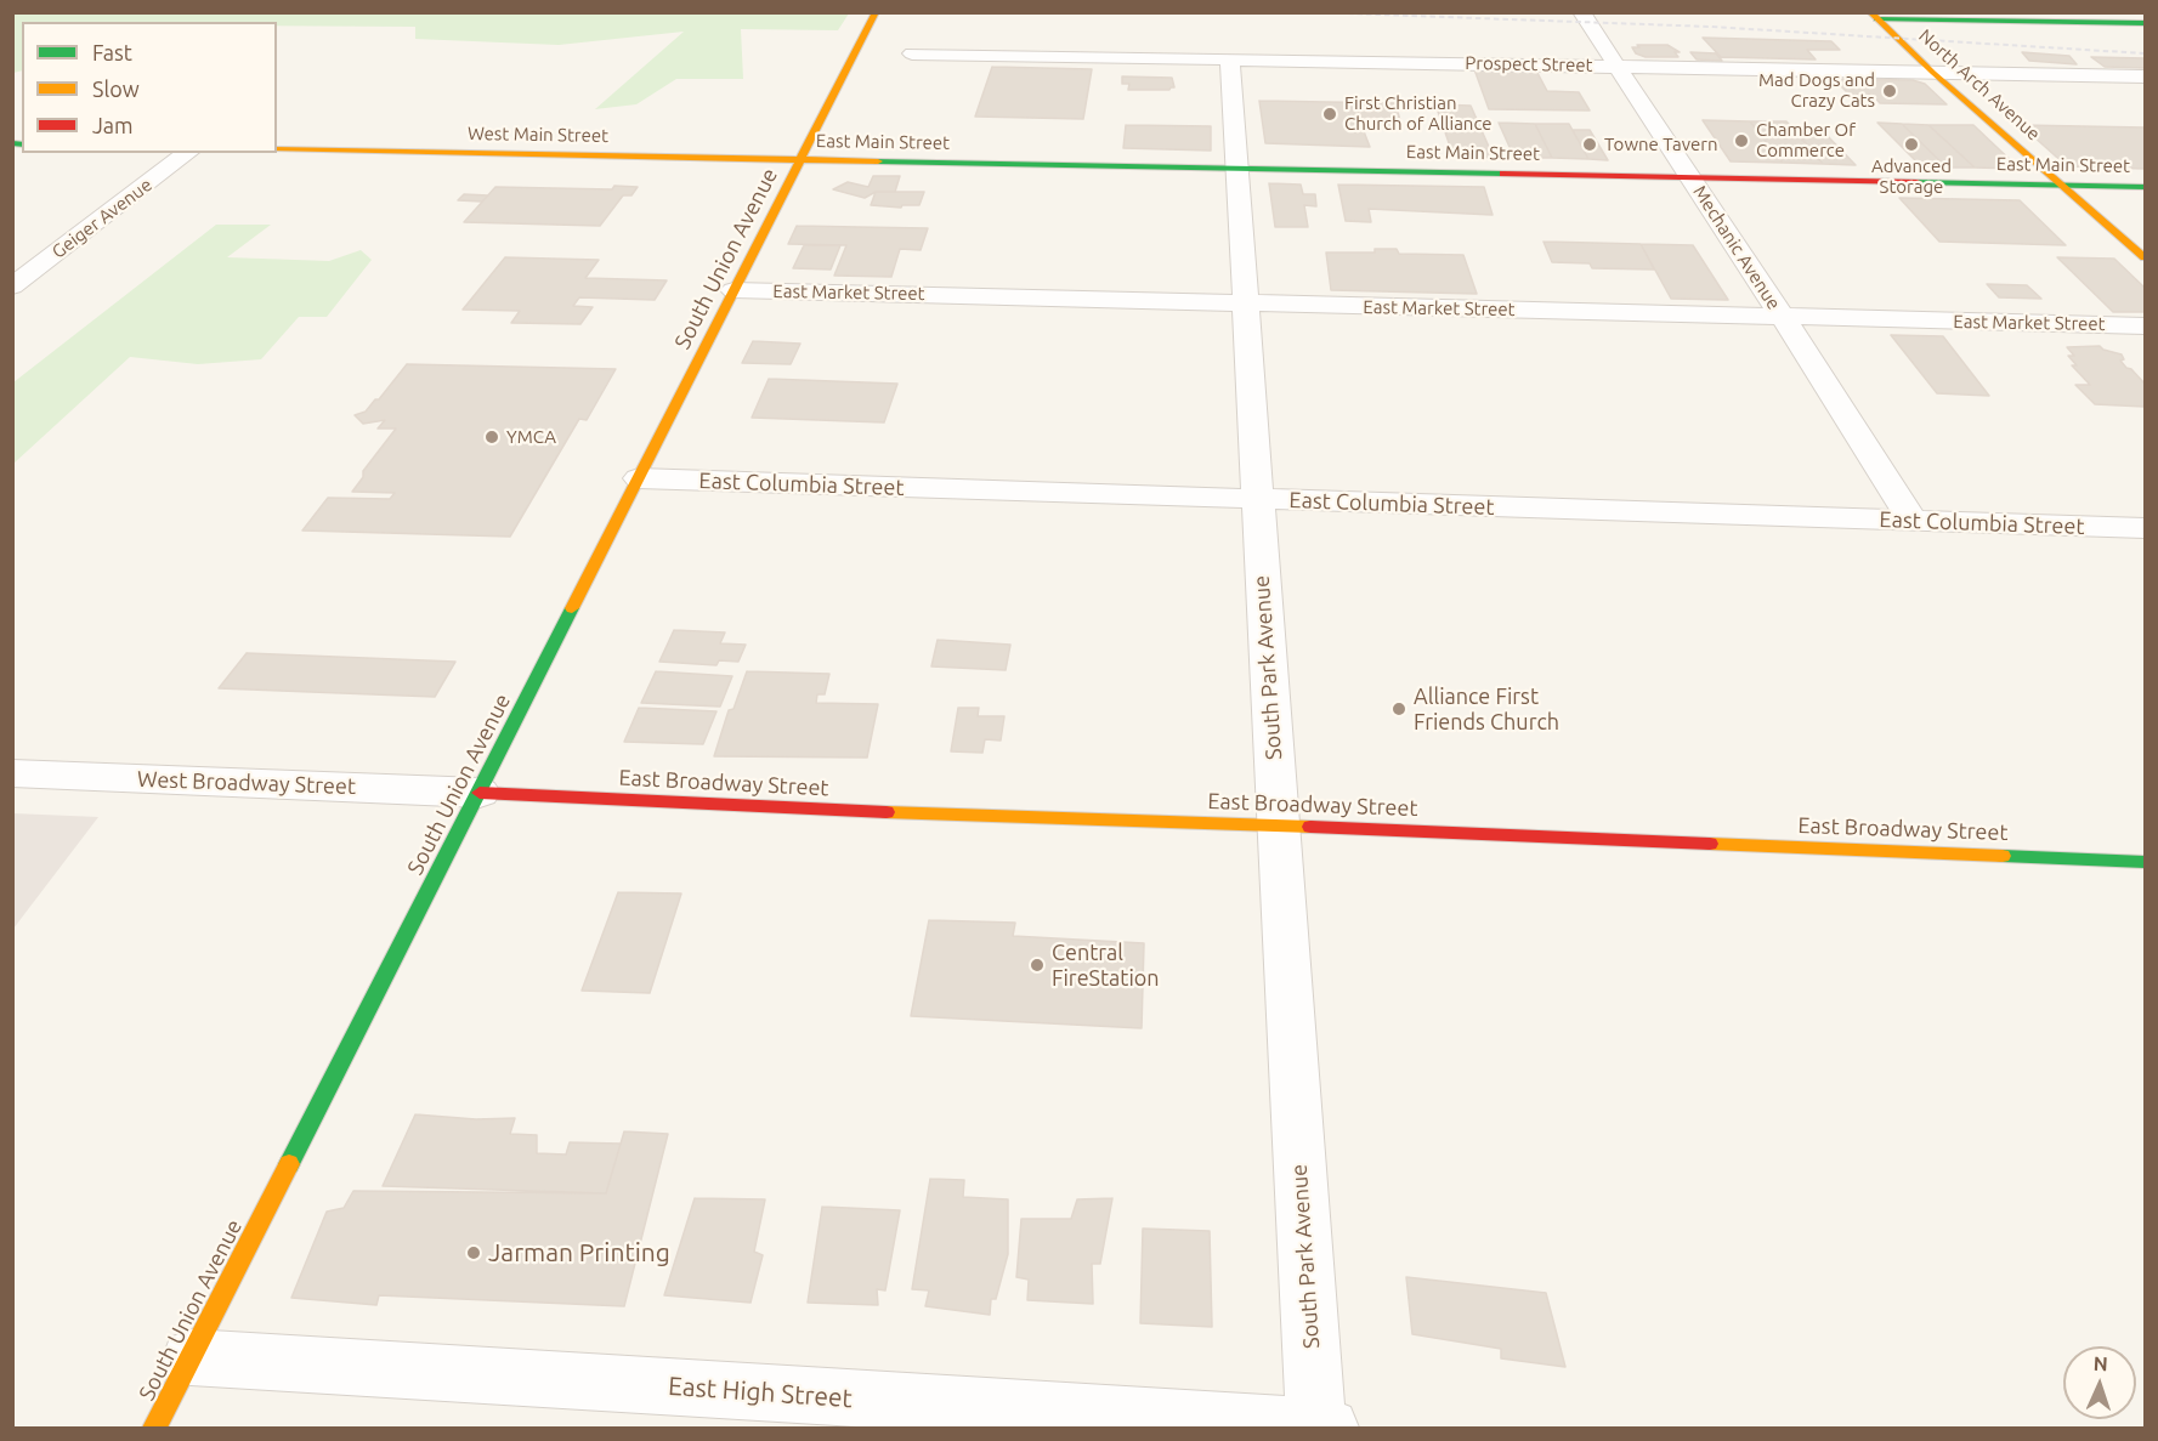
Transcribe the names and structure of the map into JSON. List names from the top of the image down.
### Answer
{
  "streets": {
    "street": [
      "Prospect Street",
      "North Arch Avenue",
      "West Main Street",
      "East Main Street",
      "Geiger Avenue",
      "Mechanic Avenue",
      "South Union Avenue",
      "East Market Street",
      "East Columbia Street",
      "South Park Avenue",
      "West Broadway Street",
      "East Broadway Street",
      "East High Street"
    ]
  },
  "crossings": [
    ["Prospect Street", "North Arch Avenue"],
    ["Prospect Street", "Mechanic Avenue"],
    ["Prospect Street", "South Park Avenue"],
    ["North Arch Avenue", "East Main Street"],
    ["West Main Street", "East Main Street"],
    ["West Main Street", "South Union Avenue"],
    ["East Main Street", "Mechanic Avenue"],
    ["East Main Street", "South Union Avenue"],
    ["East Main Street", "South Park Avenue"],
    ["Mechanic Avenue", "East Market Street"],
    ["Mechanic Avenue", "East Columbia Street"],
    ["South Union Avenue", "East Market Street"],
    ["South Union Avenue", "East Columbia Street"],
    ["South Union Avenue", "West Broadway Street"],
    ["South Union Avenue", "East Broadway Street"],
    ["South Union Avenue", "East High Street"],
    ["East Market Street", "South Park Avenue"],
    ["East Columbia Street", "South Park Avenue"],
    ["South Park Avenue", "East Broadway Street"],
    ["South Park Avenue", "East High Street"],
    ["West Broadway Street", "East Broadway Street"]
  ],
  "places": [
    "Mad Dogs and Crazy Cats",
    "First Christian Church of Alliance",
    "Chamber Of Commerce",
    "Towne Tavern",
    "Advanced Storage",
    "YMCA",
    "Alliance First Friends Church",
    "Central FireStation",
    "Jarman Printing"
  ],
  "legend": ["Fast", "Slow", "Jam"],
  "north": "top"
}
